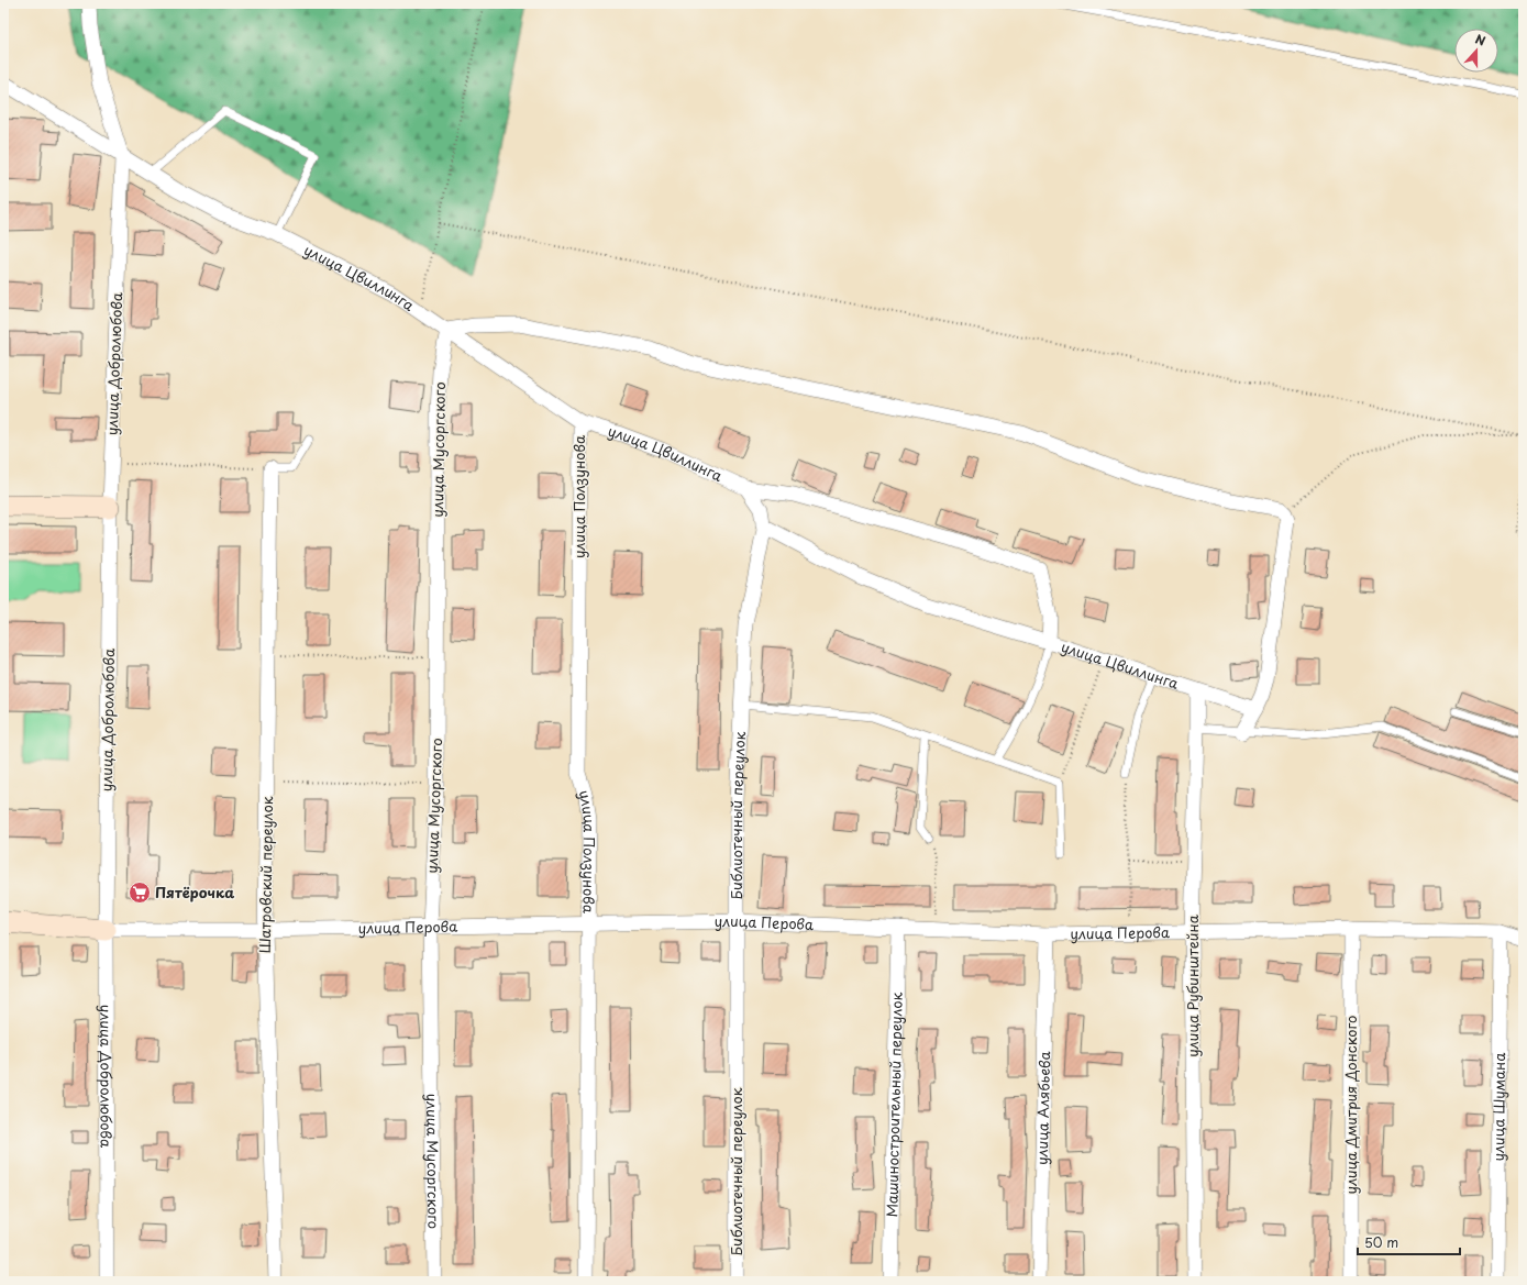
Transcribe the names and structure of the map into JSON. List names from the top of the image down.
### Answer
{
  "streets": {
    "street": [
      "улица Цвиллинга",
      "улица Добролюбова",
      "улица Мусоргского",
      "улица Ползунова",
      "Библиотечный переулок",
      "Шатровский переулок",
      "улица Перова",
      "улица Рубинштейна",
      "Машиностроительный переулок",
      "улица Дмитрия Донского",
      "улица Шумана",
      "улица Алябьева"
    ]
  },
  "crossings": [
    ["улица Цвиллинга", "улица Добролюбова"],
    ["улица Цвиллинга", "улица Мусоргского"],
    ["улица Цвиллинга", "улица Ползунова"],
    ["улица Цвиллинга", "Библиотечный переулок"],
    ["улица Цвиллинга", "улица Рубинштейна"],
    ["улица Добролюбова", "улица Перова"],
    ["улица Мусоргского", "улица Перова"],
    ["улица Ползунова", "улица Перова"],
    ["Библиотечный переулок", "улица Перова"],
    ["Шатровский переулок", "улица Перова"],
    ["улица Перова", "улица Рубинштейна"],
    ["улица Перова", "Машиностроительный переулок"],
    ["улица Перова", "улица Дмитрия Донского"],
    ["улица Перова", "улица Шумана"],
    ["улица Перова", "улица Алябьева"]
  ],
  "places": {
    "supermarket": ["Пятёрочка"]
  },
  "scale_bar": "50 m",
  "north": "top"
}
